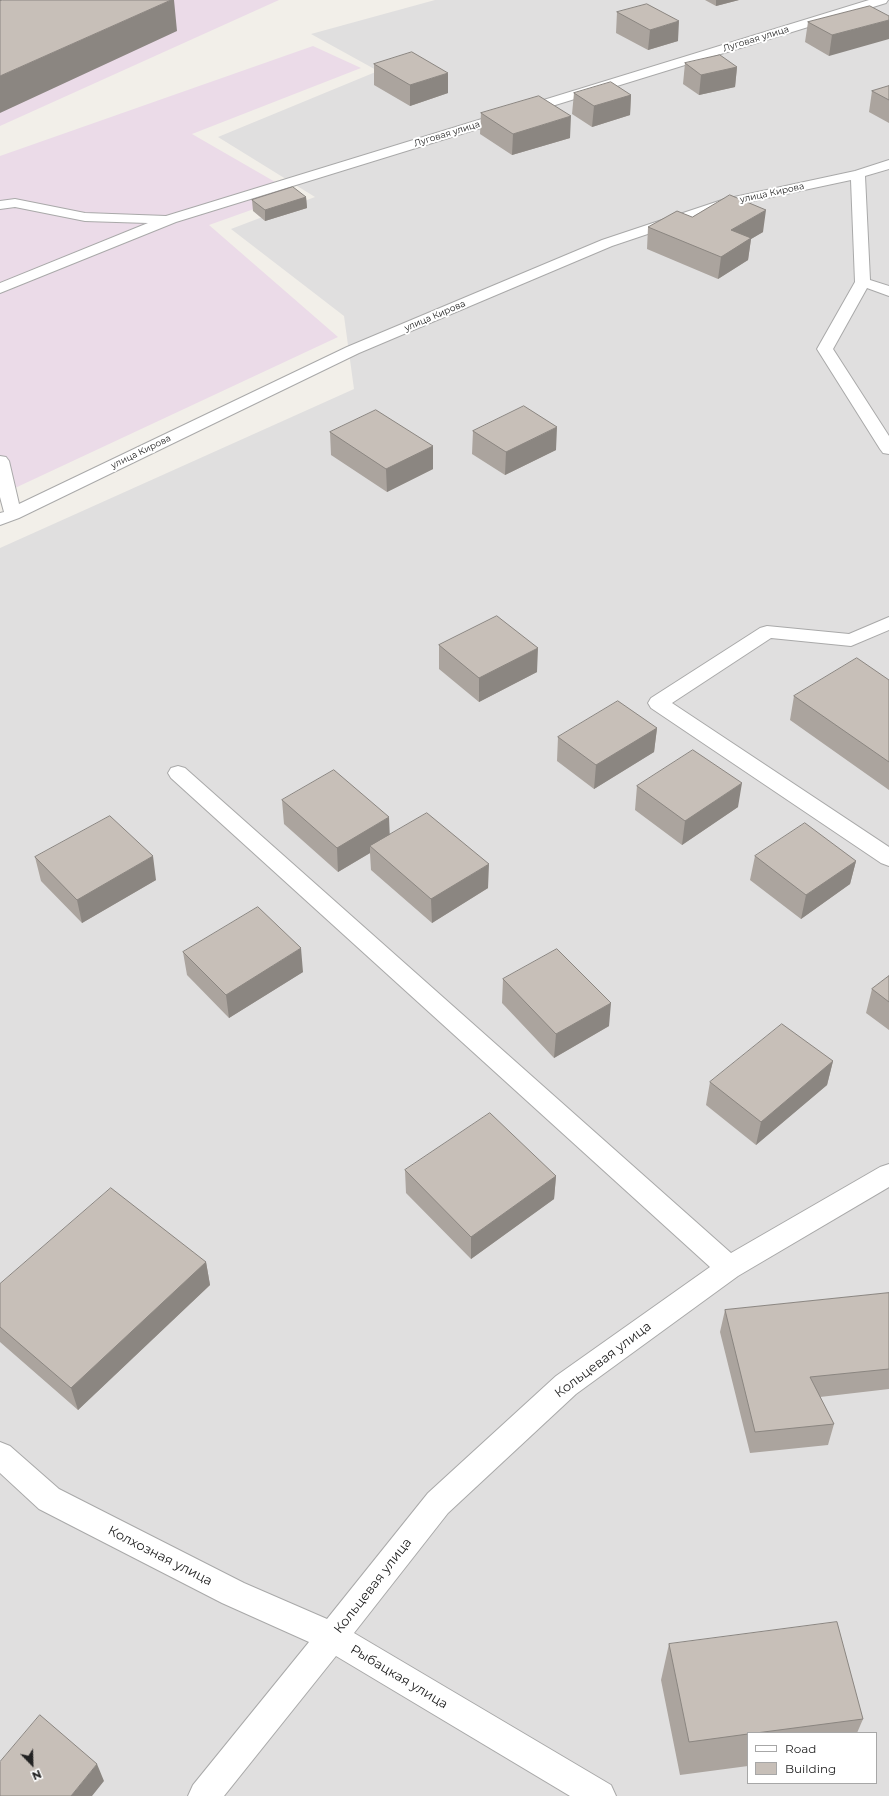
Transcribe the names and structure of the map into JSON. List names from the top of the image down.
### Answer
{
  "streets": {
    "street": [
      "Луговая улица",
      "улица Кирова",
      "Кольцевая улица",
      "Колхозная улица",
      "Рыбацкая улица"
    ]
  },
  "crossings": [
    ["Кольцевая улица", "Колхозная улица"],
    ["Кольцевая улица", "Рыбацкая улица"],
    ["Колхозная улица", "Рыбацкая улица"]
  ],
  "legend": ["Road", "Building"],
  "north": "bottom right"
}
